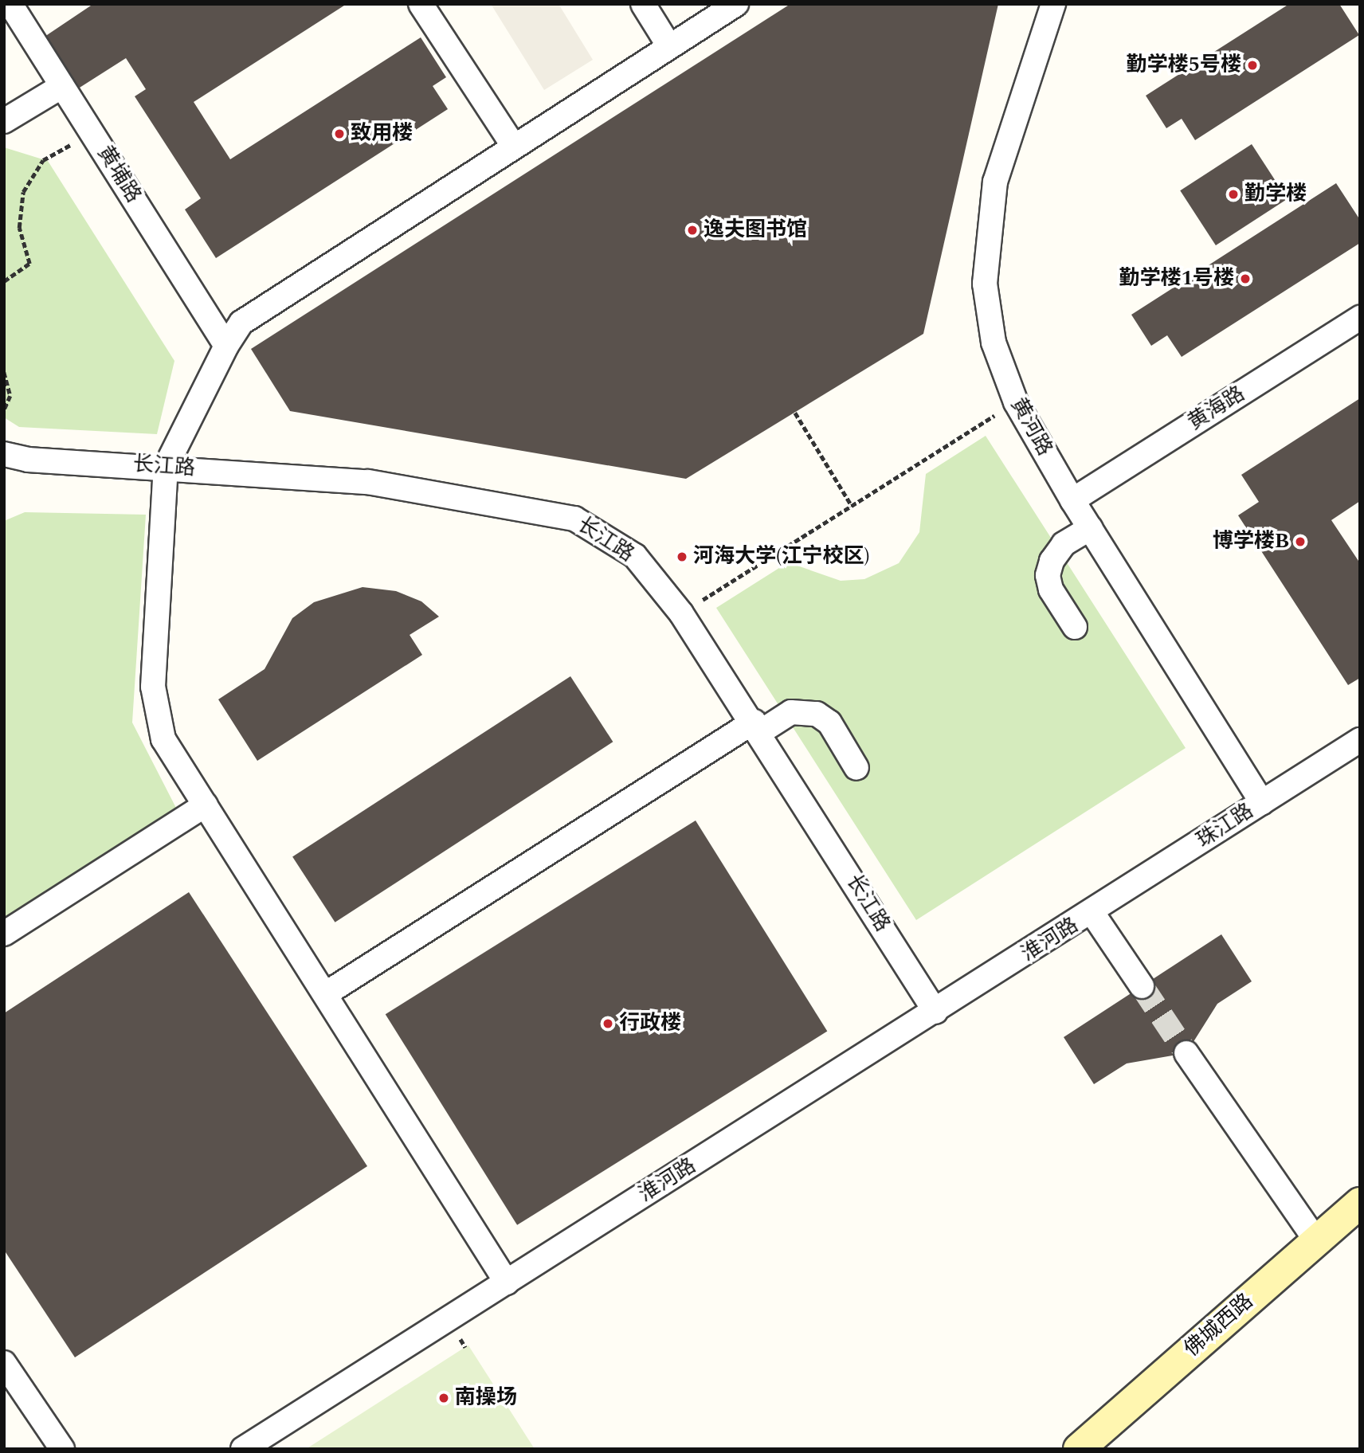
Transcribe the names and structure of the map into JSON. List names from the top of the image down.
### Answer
{
  "streets": {
    "main road": ["佛城西路"],
    "street": [
      "黄埔路",
      "黄海路",
      "黄河路",
      "长江路",
      "珠江路",
      "淮河路"
    ]
  },
  "crossings": [
    ["黄海路", "黄河路"],
    ["黄河路", "珠江路"],
    ["长江路", "淮河路"],
    ["珠江路", "淮河路"]
  ],
  "places": [
    "勤学楼5号楼",
    "致用楼",
    "勤学楼",
    "逸夫图书馆",
    "勤学楼1号楼",
    "博学楼B",
    "河海大学(江宁校区)",
    "行政楼",
    "南操场"
  ]
}
